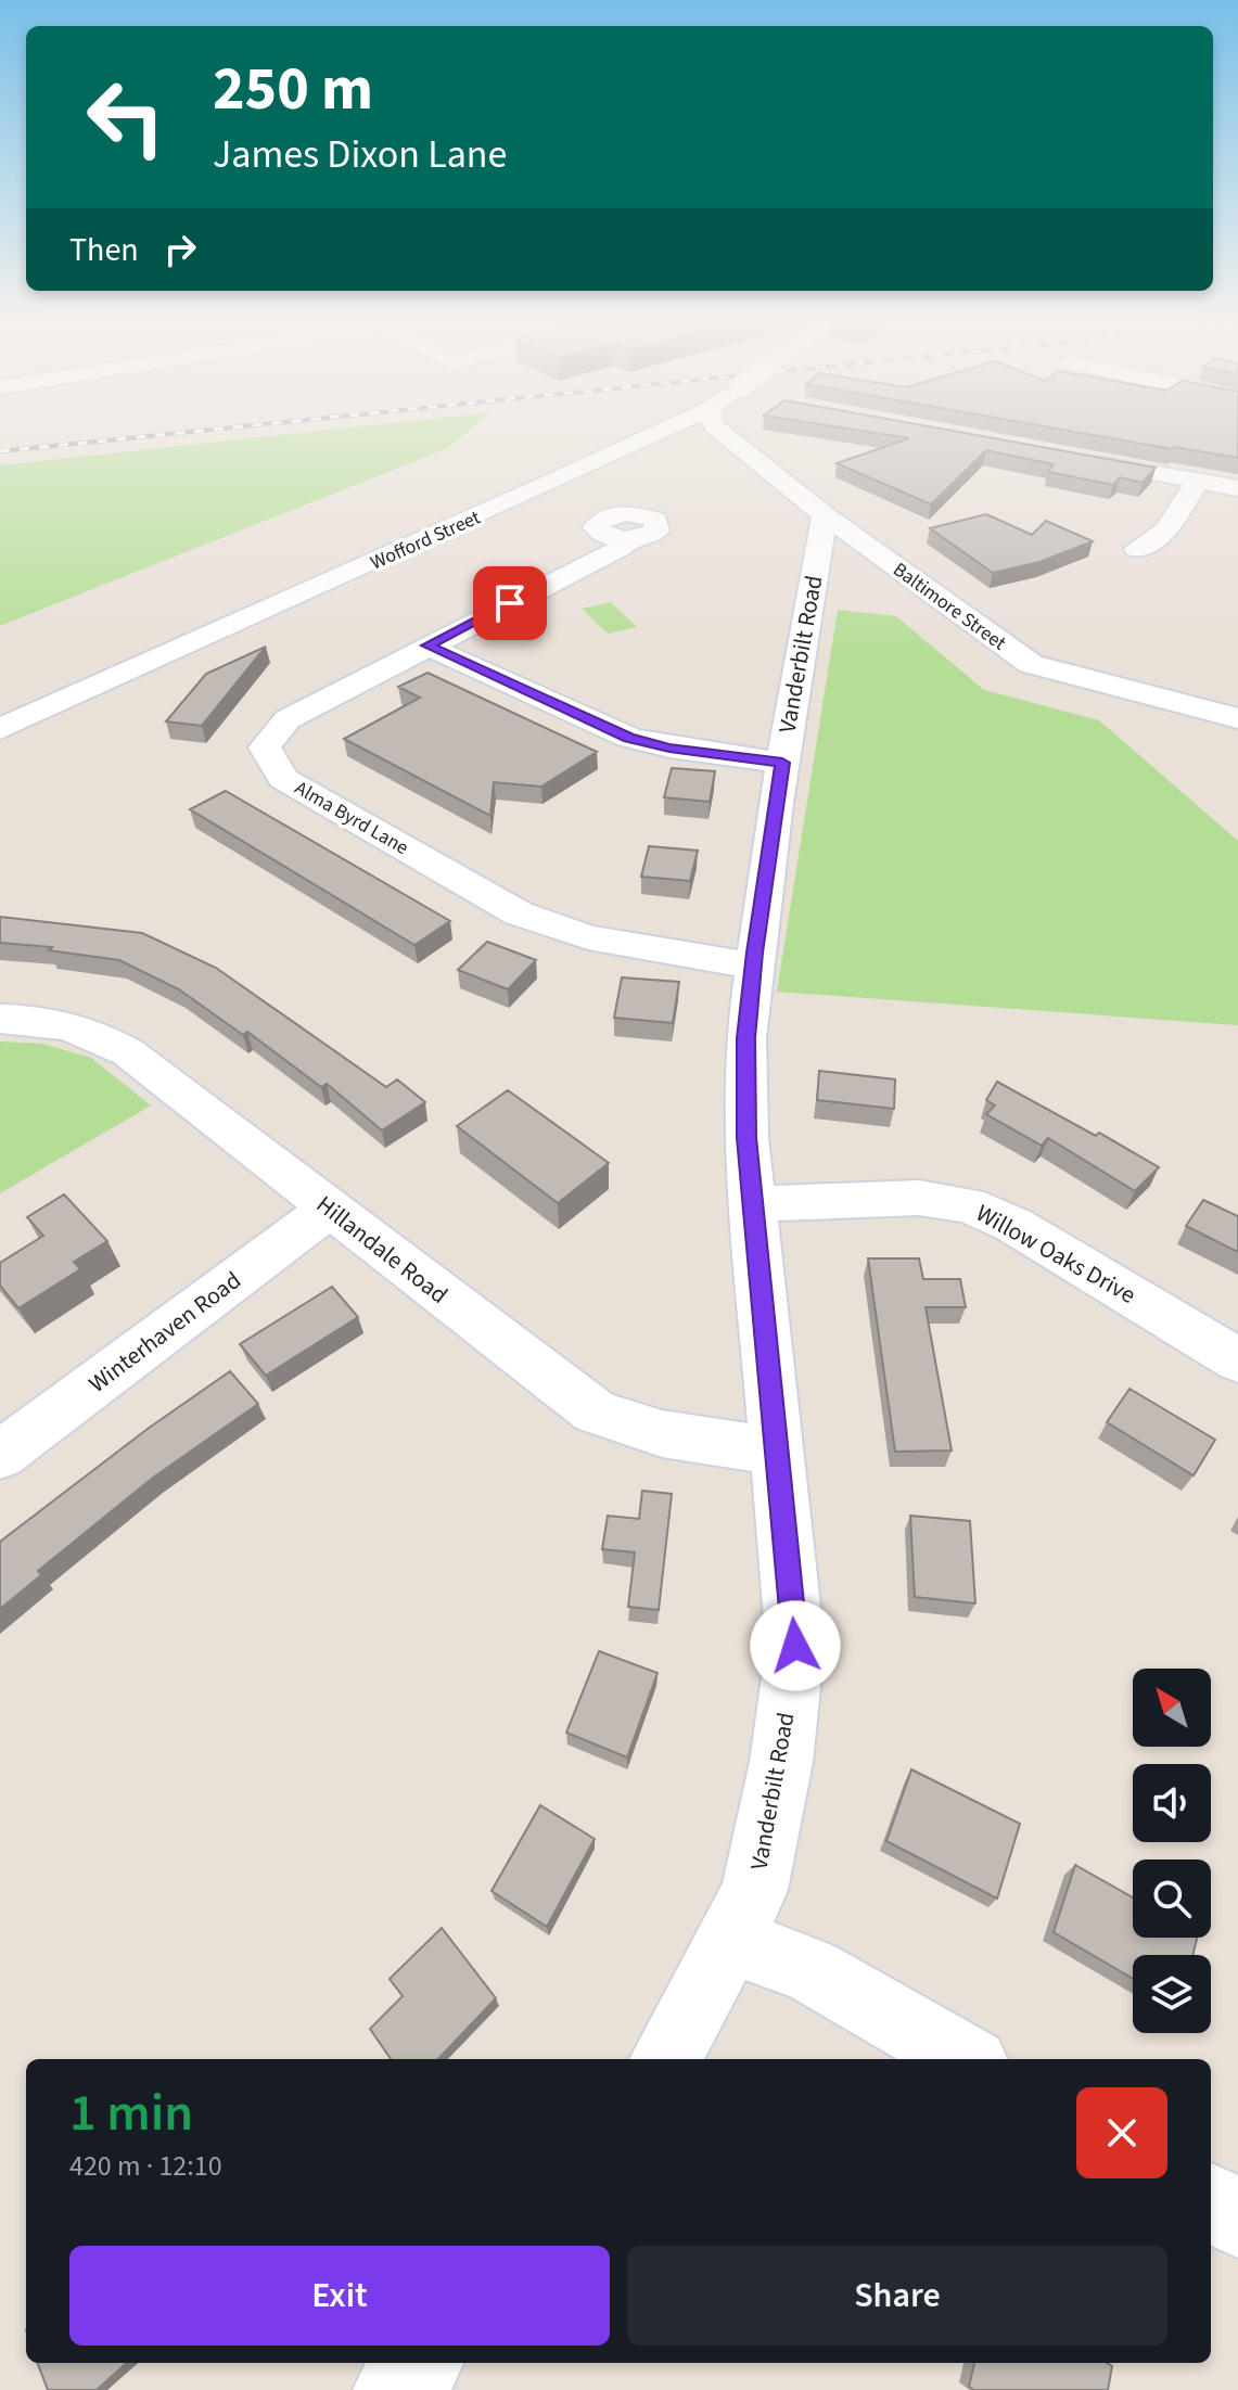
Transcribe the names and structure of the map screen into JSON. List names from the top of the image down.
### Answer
{
  "streets": {
    "street": [
      "Wofford Street",
      "Baltimore Street",
      "Vanderbilt Road",
      "Alma Byrd Lane",
      "Hillandale Road",
      "Willow Oaks Drive",
      "Winterhaven Road"
    ]
  },
  "crossings": [
    ["Baltimore Street", "Vanderbilt Road"],
    ["Vanderbilt Road", "Alma Byrd Lane"],
    ["Vanderbilt Road", "Hillandale Road"],
    ["Vanderbilt Road", "Willow Oaks Drive"],
    ["Hillandale Road", "Winterhaven Road"]
  ],
  "north": "top left",
  "page": {
    "turn": ["250 m", "James Dixon Lane"],
    "then": "Then",
    "heading": ["1 min", "420 m · 12:10"],
    "buttons": ["Exit", "Share"]
  }
}
